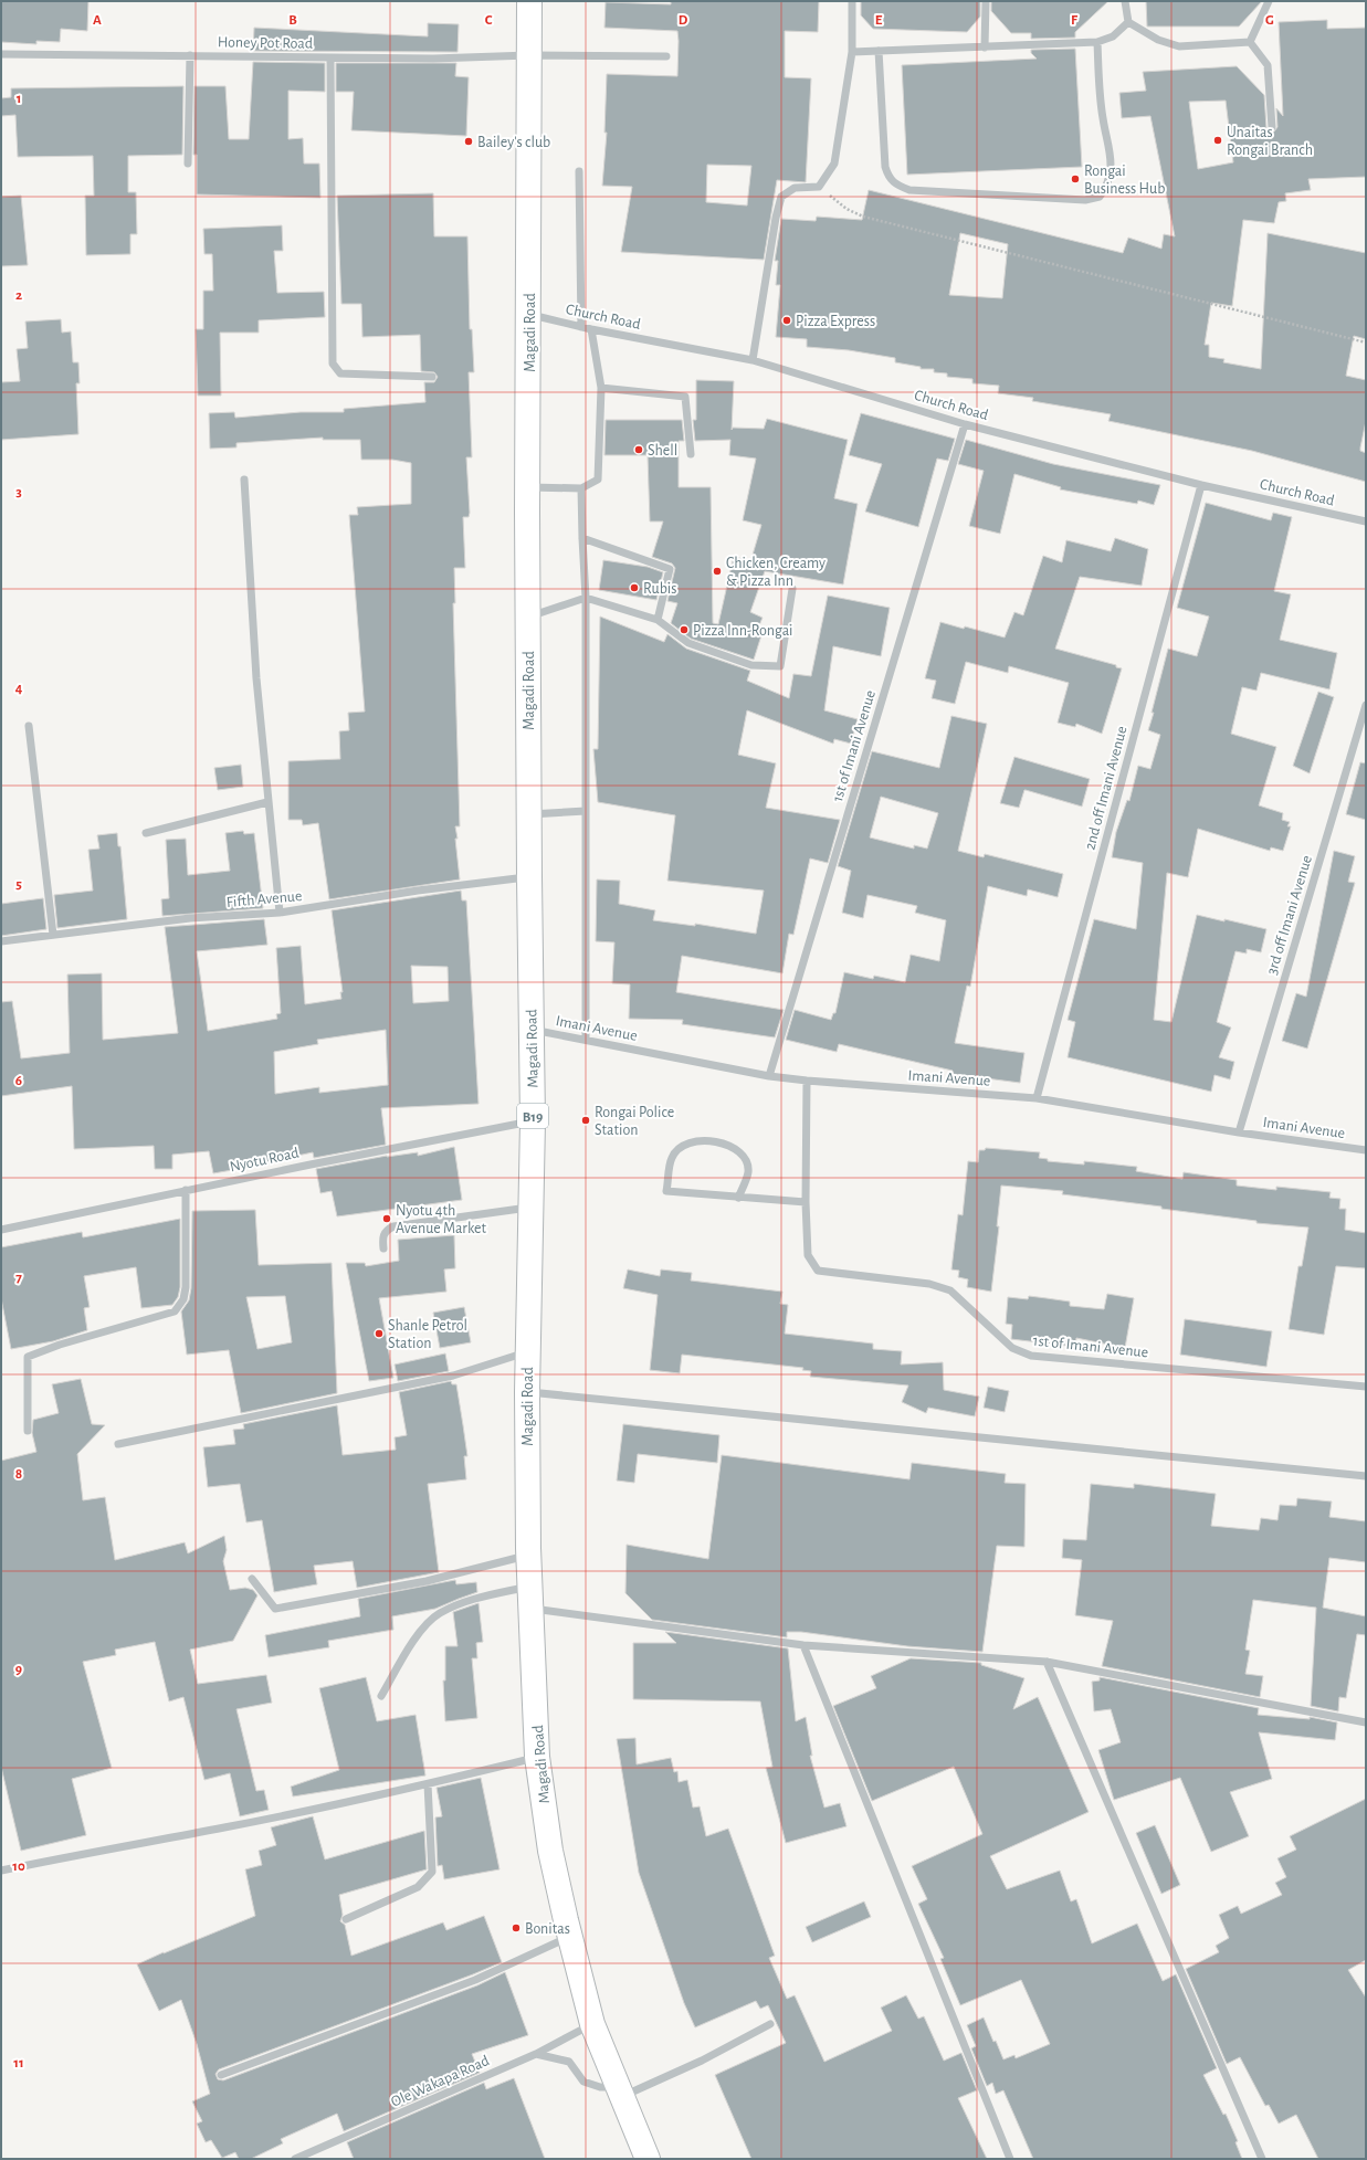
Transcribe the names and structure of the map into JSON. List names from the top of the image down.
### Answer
{
  "streets": {
    "highway": ["Magadi Road", "B19"],
    "street": [
      "Honey Pot Road",
      "Church Road",
      "1st of Imani Avenue",
      "2nd off Imani Avenue",
      "Fifth Avenue",
      "3rd off Imani Avenue",
      "Imani Avenue",
      "Nyotu Road",
      "Ole Wakapa Road"
    ]
  },
  "crossings": [
    ["Honey Pot Road", "Magadi Road"],
    ["Church Road", "Magadi Road"],
    ["Church Road", "1st of Imani Avenue"],
    ["Church Road", "2nd off Imani Avenue"],
    ["Magadi Road", "Fifth Avenue"],
    ["Magadi Road", "Imani Avenue"],
    ["Magadi Road", "Nyotu Road"],
    ["Magadi Road", "Ole Wakapa Road"],
    ["1st of Imani Avenue", "Imani Avenue"],
    ["2nd off Imani Avenue", "Imani Avenue"],
    ["3rd off Imani Avenue", "Imani Avenue"]
  ],
  "places": [
    "Unaitas Rongai Branch",
    "Bailey's club",
    "Rongai Business Hub",
    "Pizza Express",
    "Shell",
    "Chicken, Creamy & Pizza Inn",
    "Rubis",
    "Pizza Inn-Rongai",
    "Rongai Police Station",
    "Nyotu 4th Avenue Market",
    "Shanle Petrol Station",
    "Bonitas"
  ],
  "grid": {
    "columns": [
      "A",
      "B",
      "C",
      "D",
      "E",
      "F",
      "G"
    ],
    "rows": [
      "1",
      "2",
      "3",
      "4",
      "5",
      "6",
      "7",
      "8",
      "9",
      "10",
      "11"
    ]
  }
}
